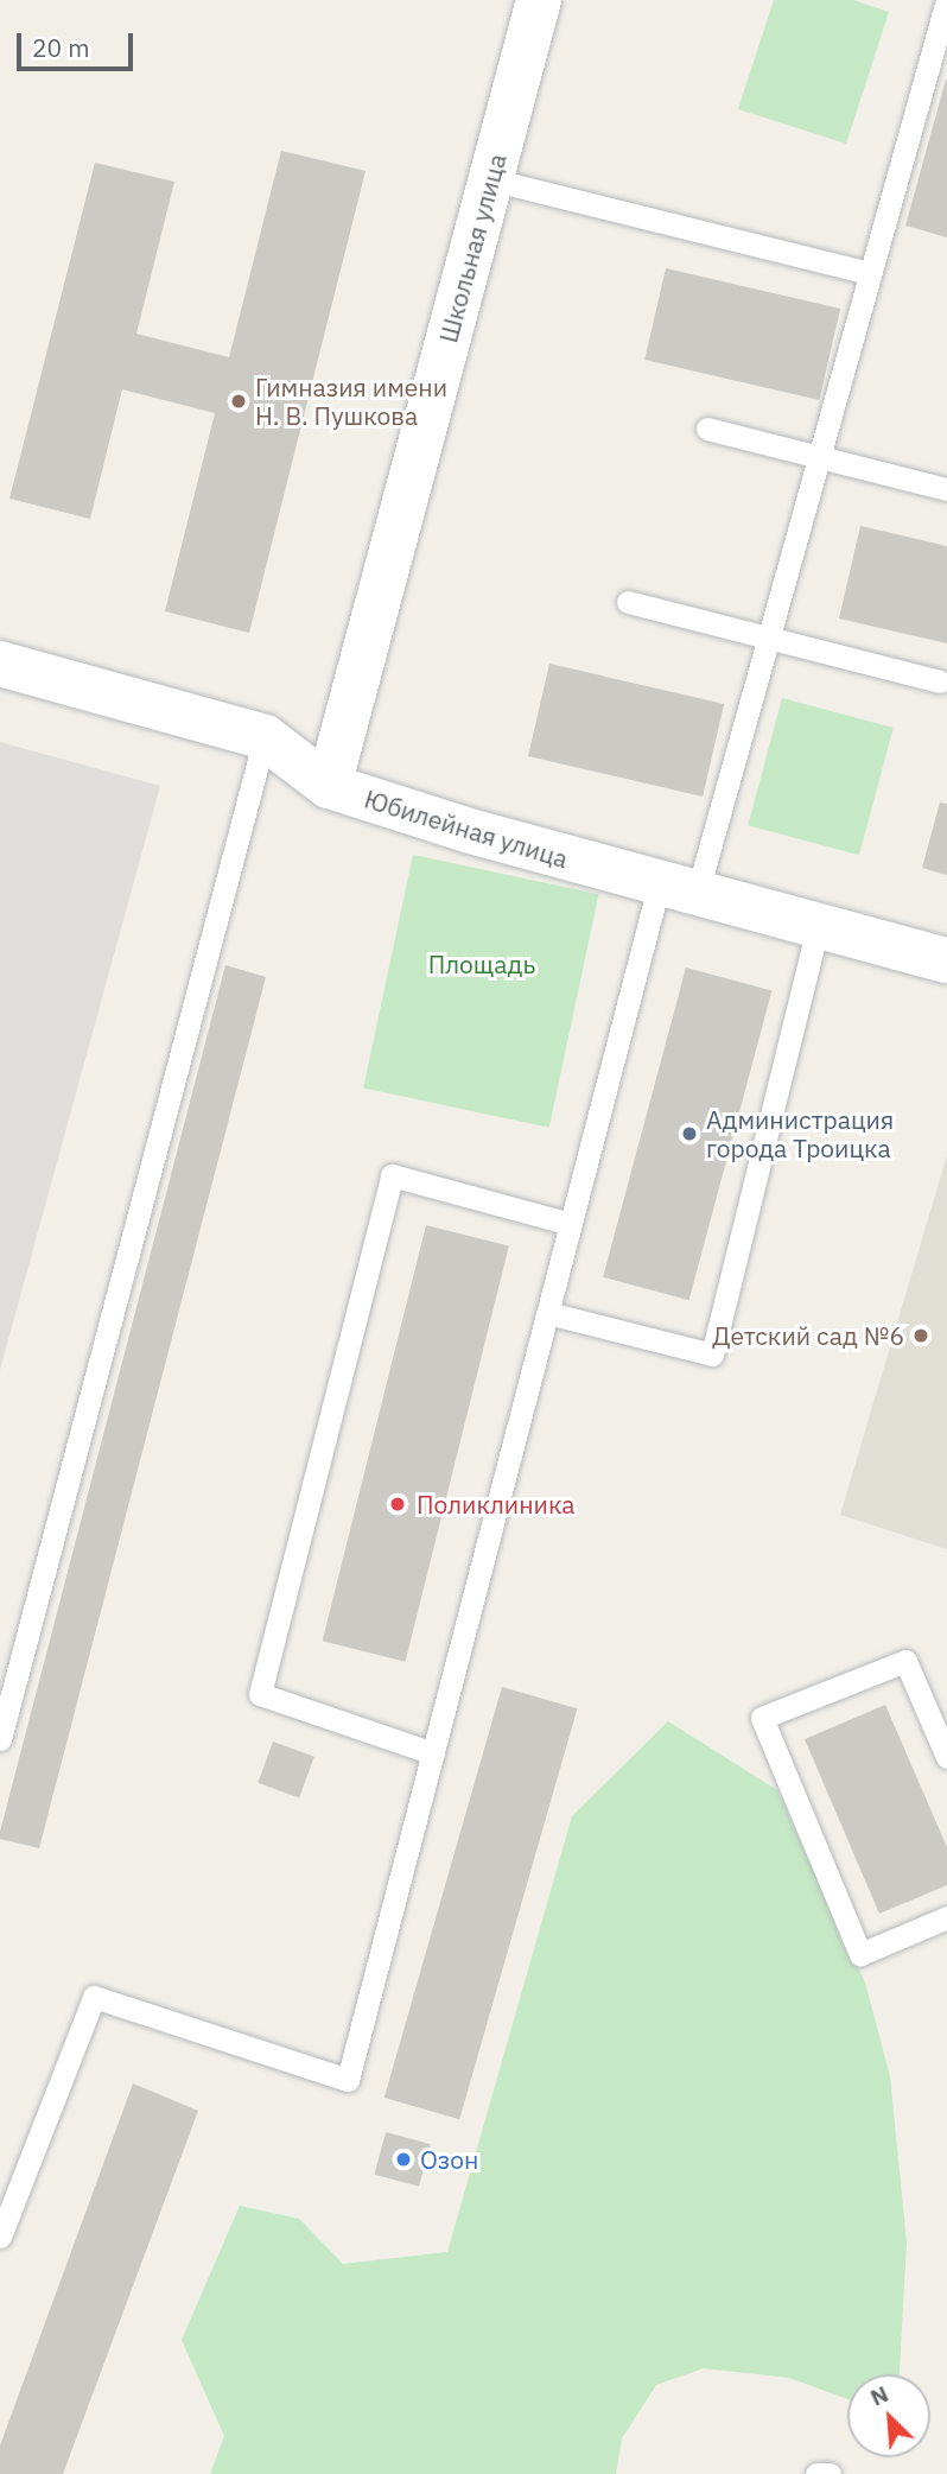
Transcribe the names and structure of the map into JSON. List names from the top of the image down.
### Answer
{
  "streets": {
    "street": ["Школьная улица", "Юбилейная улица"]
  },
  "crossings": [
    ["Школьная улица", "Юбилейная улица"]
  ],
  "parks": ["Площадь"],
  "places": [
    "Гимназия имени Н. В. Пушкова",
    "Администрация города Троицка",
    "Детский сад №6",
    "Поликлиника",
    "Озон"
  ],
  "scale_bar": "20 m",
  "north": "top left"
}
